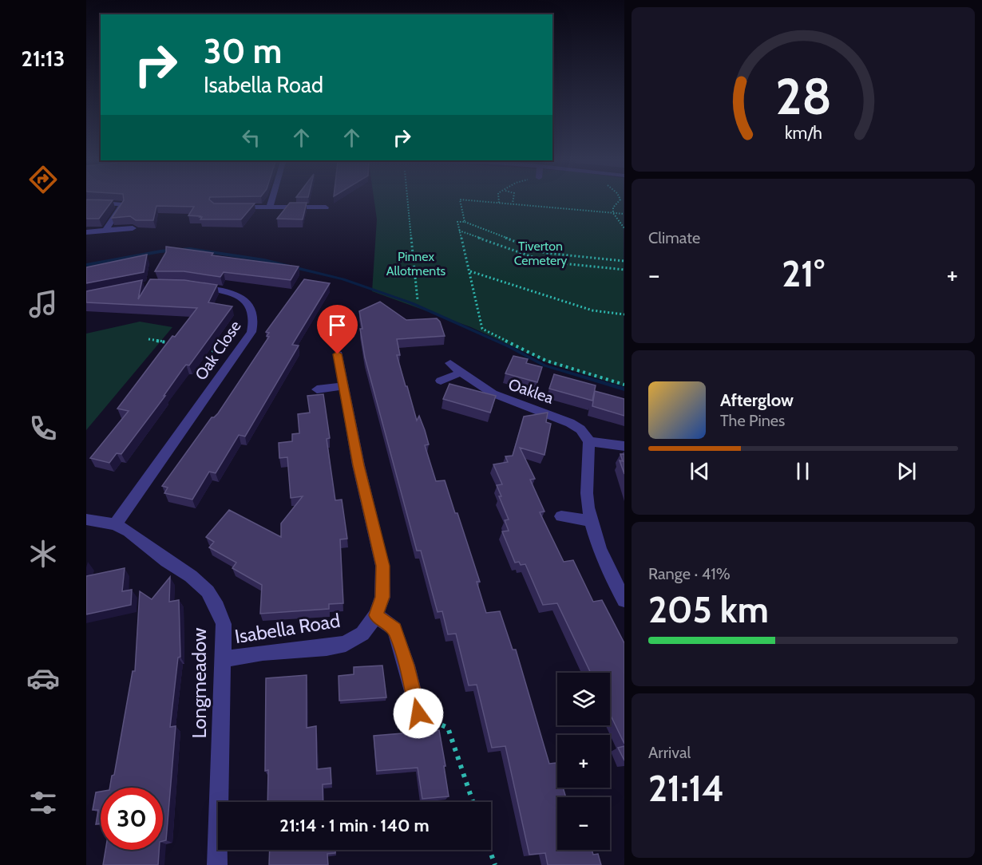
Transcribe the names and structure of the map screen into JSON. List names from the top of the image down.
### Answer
{
  "streets": {
    "street": [
      "Oak Close",
      "Oaklea",
      "Isabella Road",
      "Longmeadow"
    ]
  },
  "crossings": [
    ["Oak Close", "Longmeadow"],
    ["Isabella Road", "Longmeadow"]
  ],
  "parks": ["Tiverton Cemetery", "Pinnex Allotments"],
  "page": {
    "tabs": "21:13",
    "turn": ["30 m", "Isabella Road"],
    "tile": [
      "Climate",
      ["Range · 41%", "205 km"],
      ["Arrival", "21:14"]
    ],
    "heat": ["−", "21°", "+"],
    "song": ["Afterglow", "The Pines"],
    "map_buttons": ["+", "−"],
    "limit": "30",
    "trip": "21:14 · 1 min · 140 m",
    "gauge": ["28", "km/h"]
  }
}
